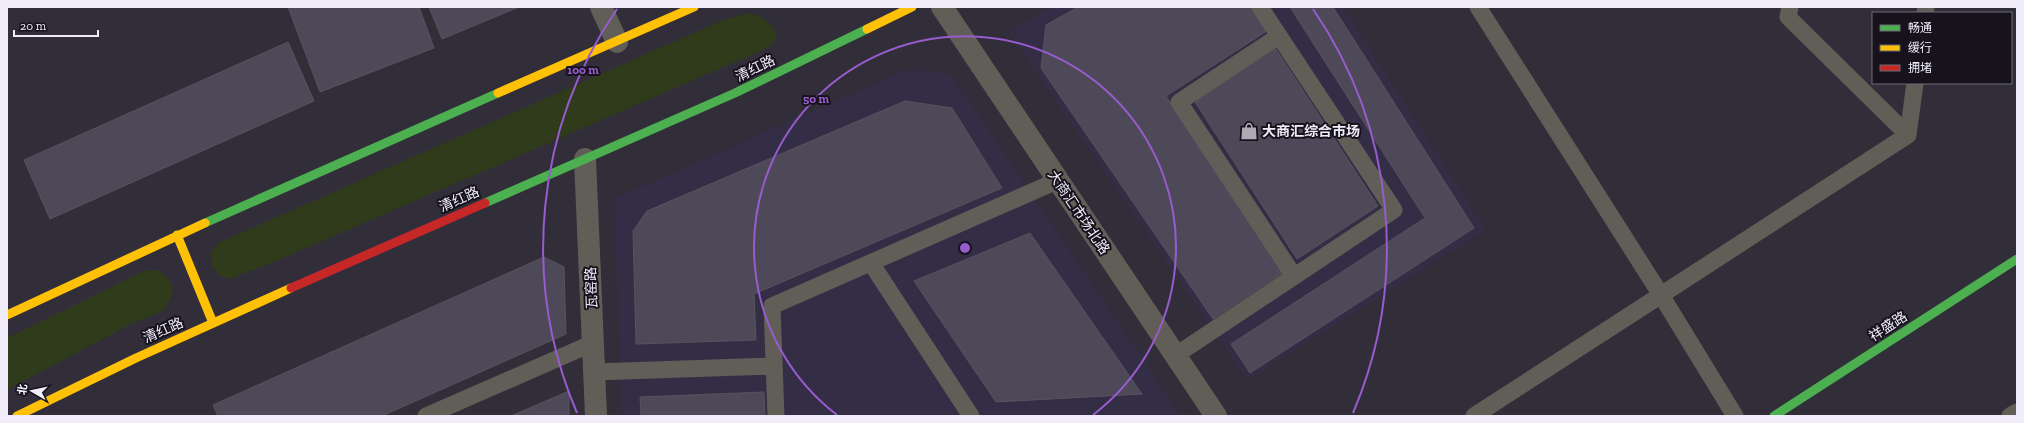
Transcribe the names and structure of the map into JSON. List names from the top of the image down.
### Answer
{
  "streets": {
    "main road": ["清红路", "祥盛路"],
    "street": ["大商汇市场北路", "瓦窑路"]
  },
  "crossings": [
    ["清红路", "瓦窑路"]
  ],
  "places": {
    "shop": ["大商汇综合市场"]
  },
  "legend": ["畅通", "缓行", "拥堵"],
  "scale_bar": "20 m",
  "north": "left",
  "rings": ["100 m", "50 m"]
}
